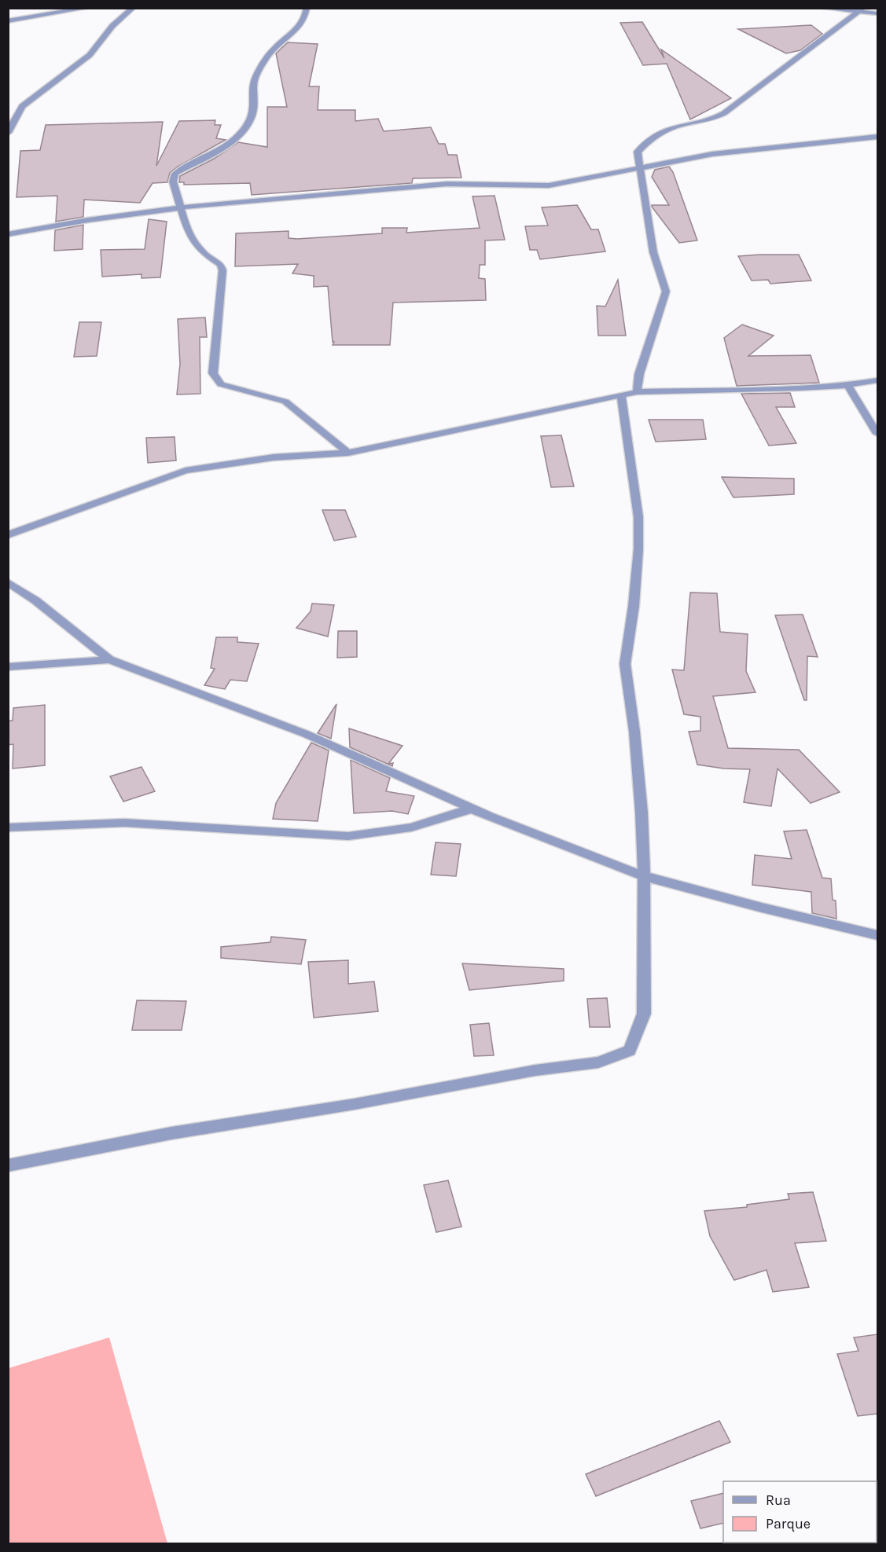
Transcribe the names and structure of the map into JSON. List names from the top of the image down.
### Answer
{
  "legend": ["Rua", "Parque"]
}
